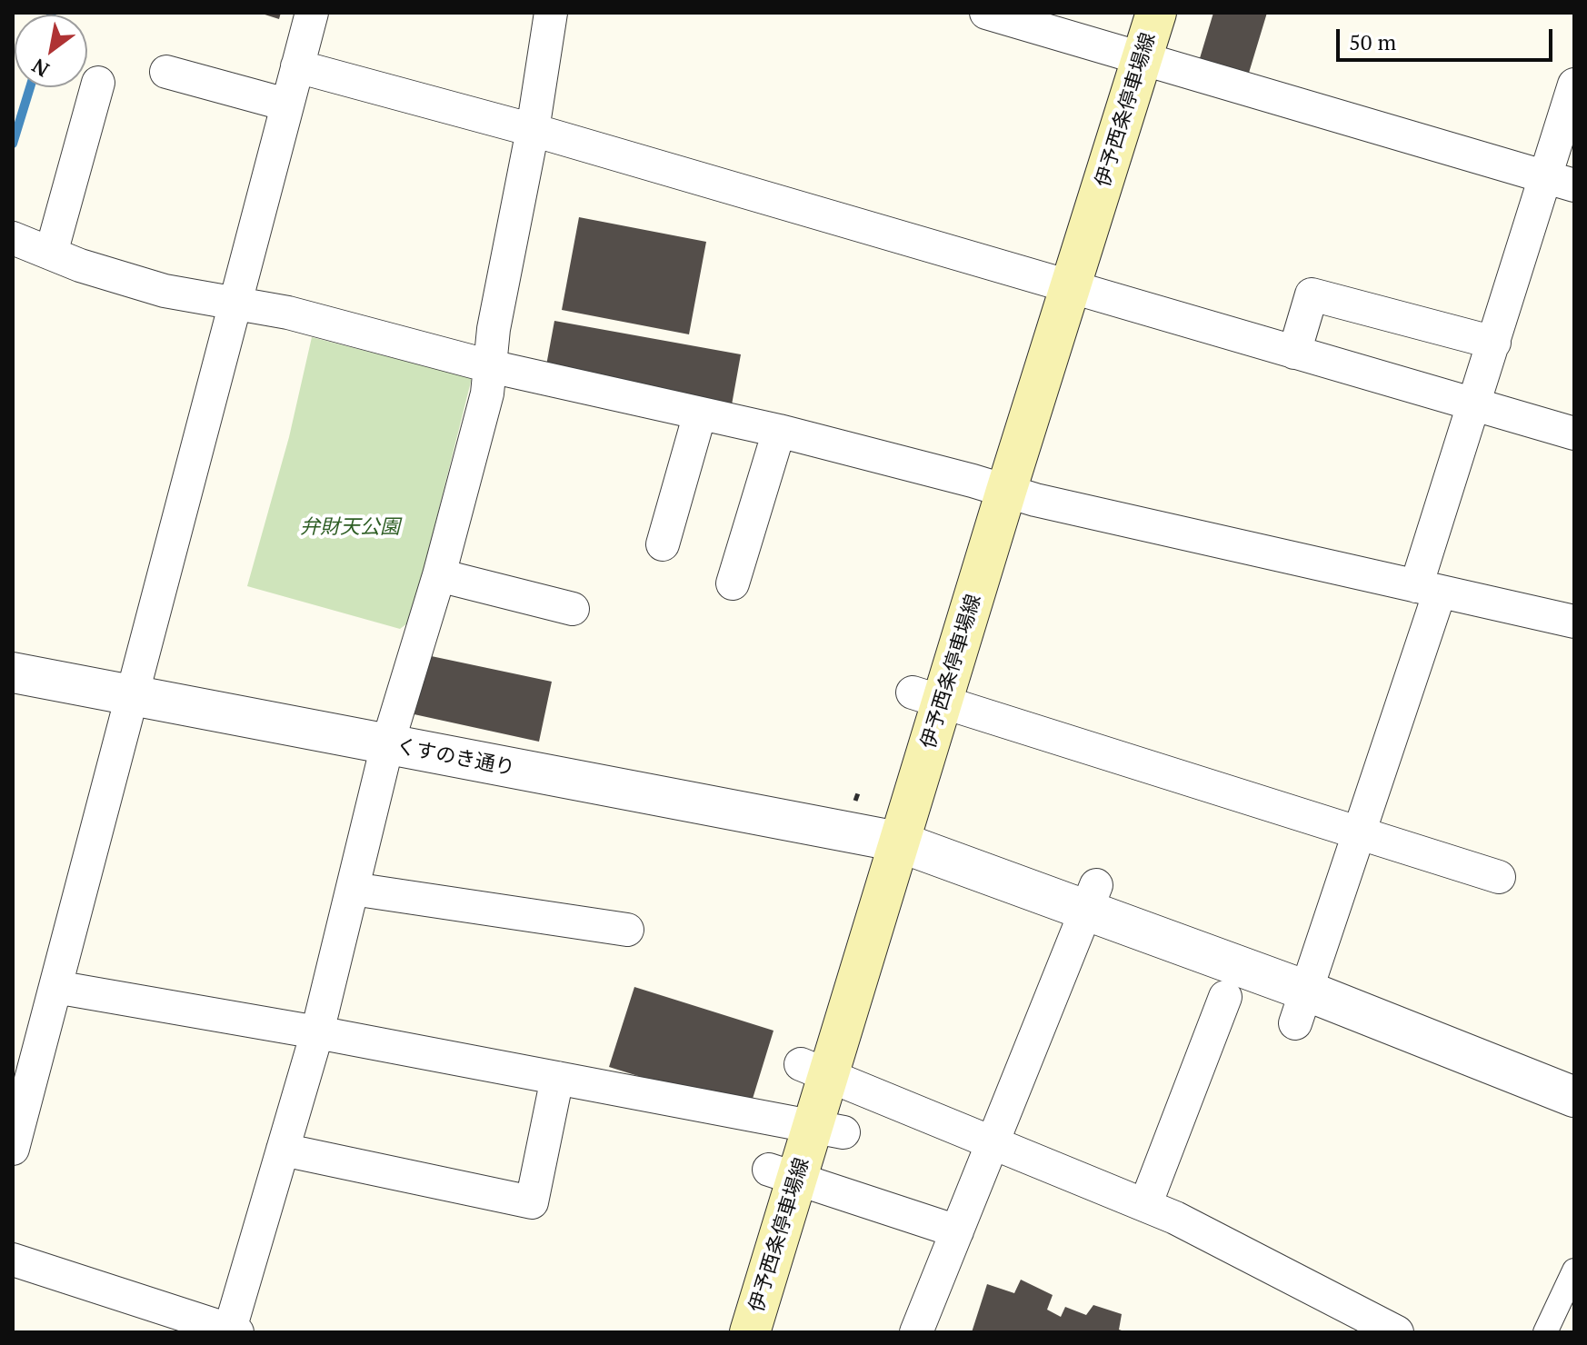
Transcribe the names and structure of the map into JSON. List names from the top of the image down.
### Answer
{
  "streets": {
    "main road": ["伊予西条停車場線"],
    "street": ["くすのき通り"]
  },
  "crossings": [
    ["伊予西条停車場線", "くすのき通り"]
  ],
  "parks": ["弁財天公園"],
  "scale_bar": "50 m",
  "north": "bottom left"
}
